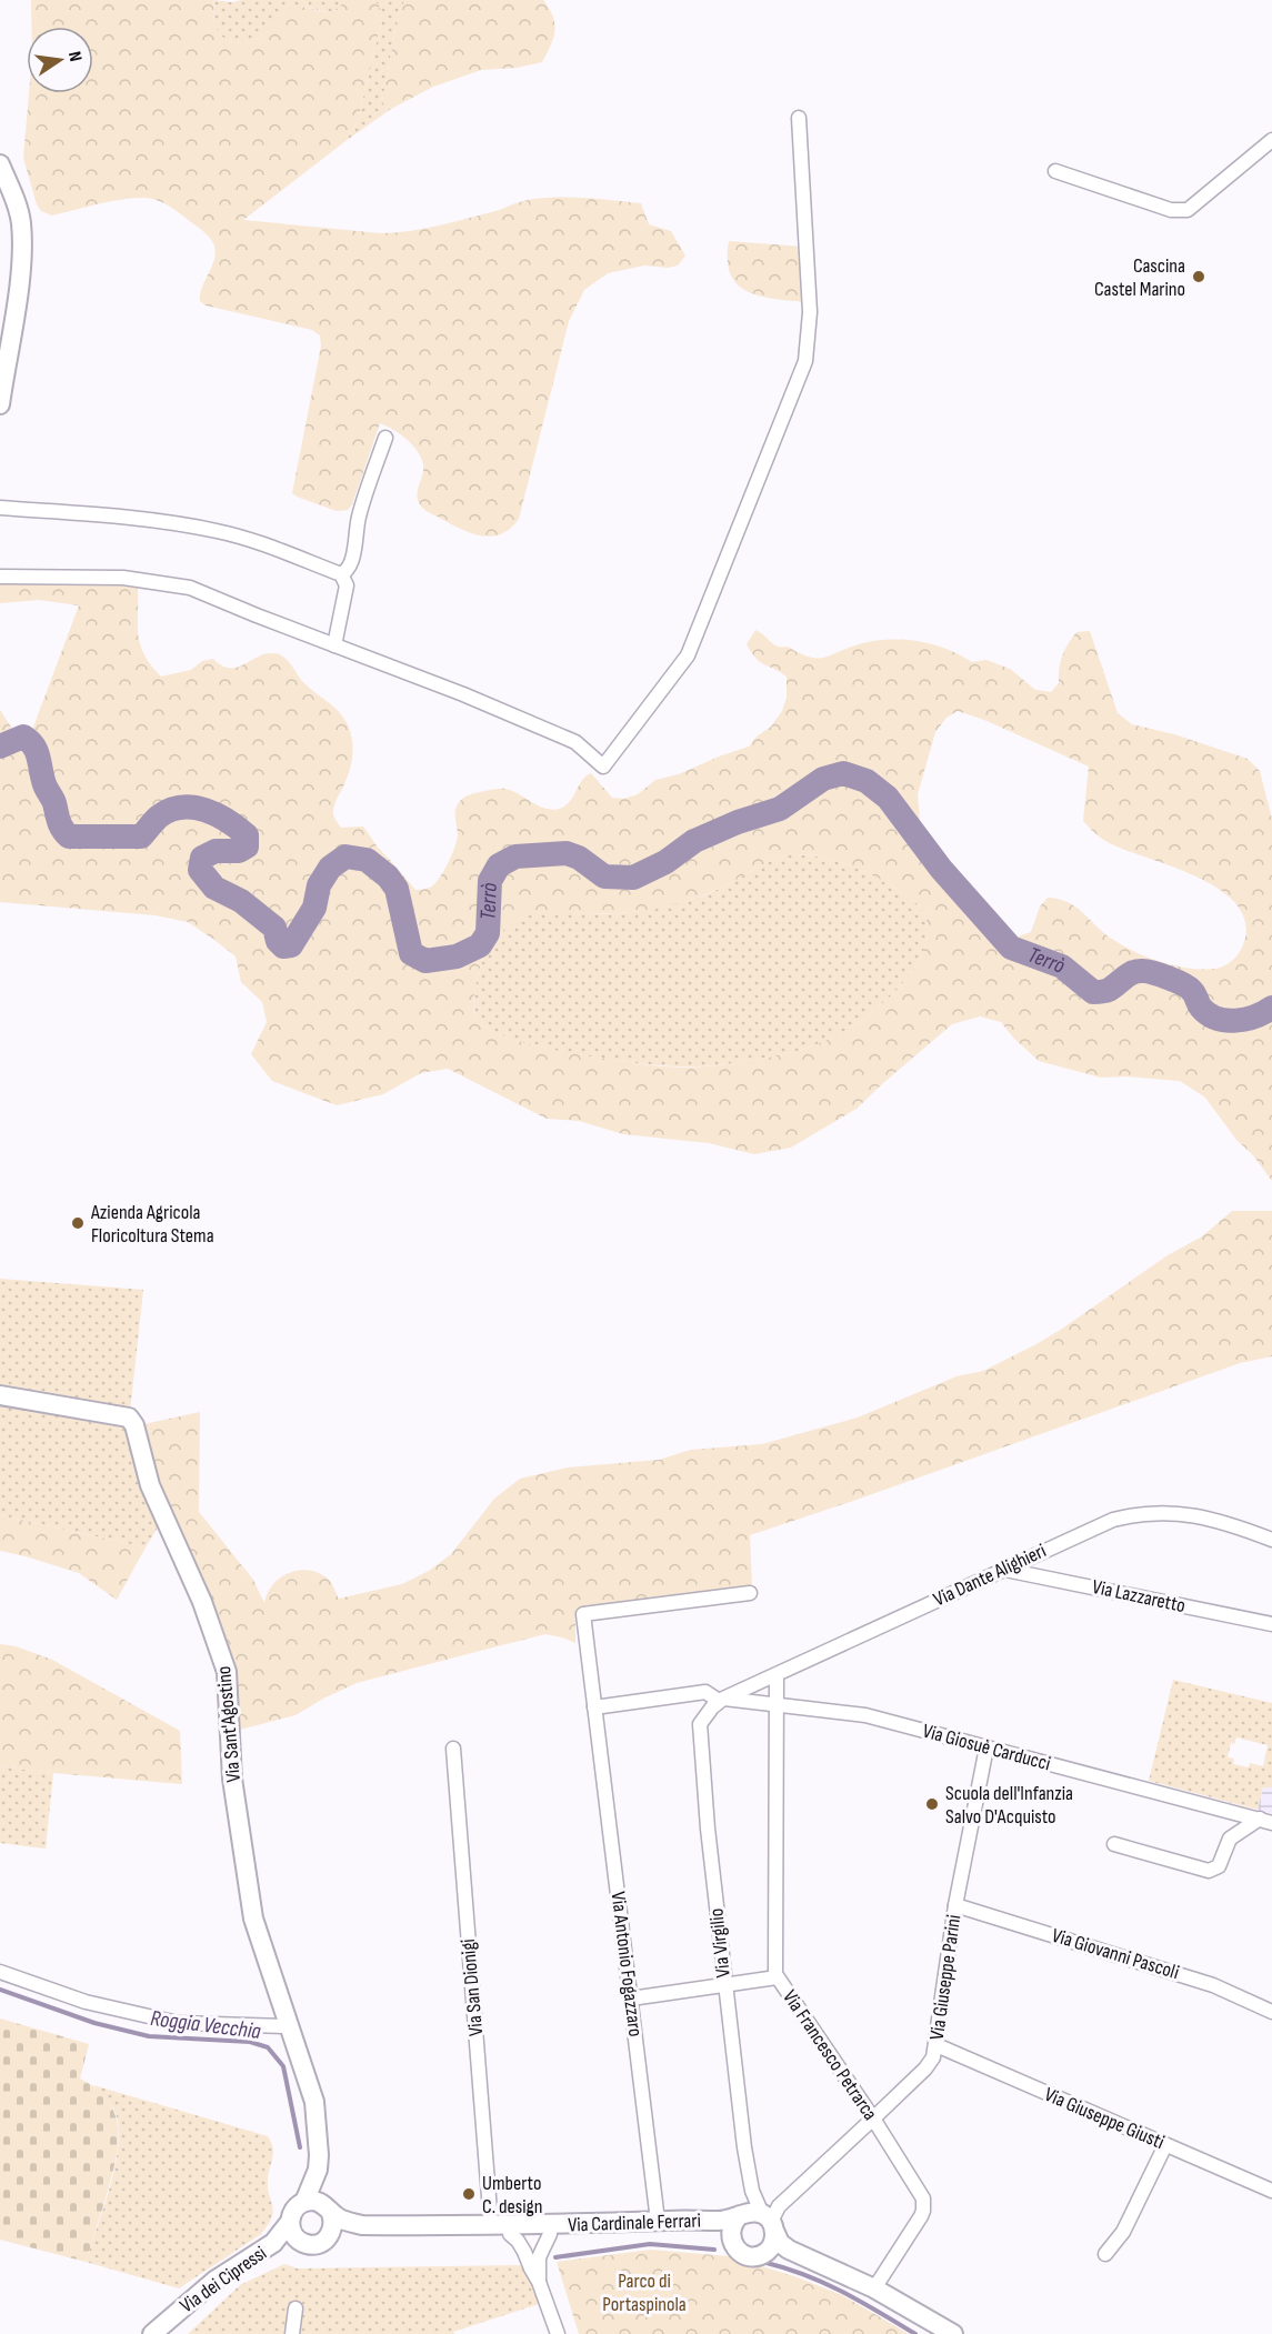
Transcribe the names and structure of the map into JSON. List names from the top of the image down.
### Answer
{
  "streets": {
    "main road": ["Via Sant'Agostino", "Via Cardinale Ferrari", "Via dei Cipressi"],
    "street": [
      "Via Dante Alighieri",
      "Via Lazzaretto",
      "Via Giosuè Carducci",
      "Via Virgilio",
      "Via Giovanni Pascoli",
      "Via Antonio Fogazzaro",
      "Via Giuseppe Parini",
      "Via San Dionigi",
      "Via Francesco Petrarca",
      "Via Giuseppe Giusti"
    ]
  },
  "crossings": [
    ["Via Dante Alighieri", "Via Lazzaretto"],
    ["Via Dante Alighieri", "Via Giosuè Carducci"],
    ["Via Dante Alighieri", "Via Virgilio"],
    ["Via Dante Alighieri", "Via Francesco Petrarca"],
    ["Via Giosuè Carducci", "Via Virgilio"],
    ["Via Giosuè Carducci", "Via Giuseppe Parini"],
    ["Via Giosuè Carducci", "Via Francesco Petrarca"],
    ["Via Virgilio", "Via Giuseppe Parini"],
    ["Via Virgilio", "Via Cardinale Ferrari"],
    ["Via Giovanni Pascoli", "Via Giuseppe Parini"],
    ["Via Antonio Fogazzaro", "Via Cardinale Ferrari"],
    ["Via Giuseppe Parini", "Via Francesco Petrarca"],
    ["Via Giuseppe Parini", "Via Giuseppe Giusti"],
    ["Via Giuseppe Parini", "Via Cardinale Ferrari"],
    ["Via San Dionigi", "Via Cardinale Ferrari"],
    ["Via Cardinale Ferrari", "Via dei Cipressi"]
  ],
  "water": ["Terrò", "Roggia Vecchia"],
  "parks": ["Parco di Portaspinola"],
  "places": [
    "Cascina Castel Marino",
    "Azienda Agricola Floricoltura Stema",
    "Scuola dell'Infanzia Salvo D'Acquisto",
    "Umberto C. design"
  ],
  "north": "right"
}
